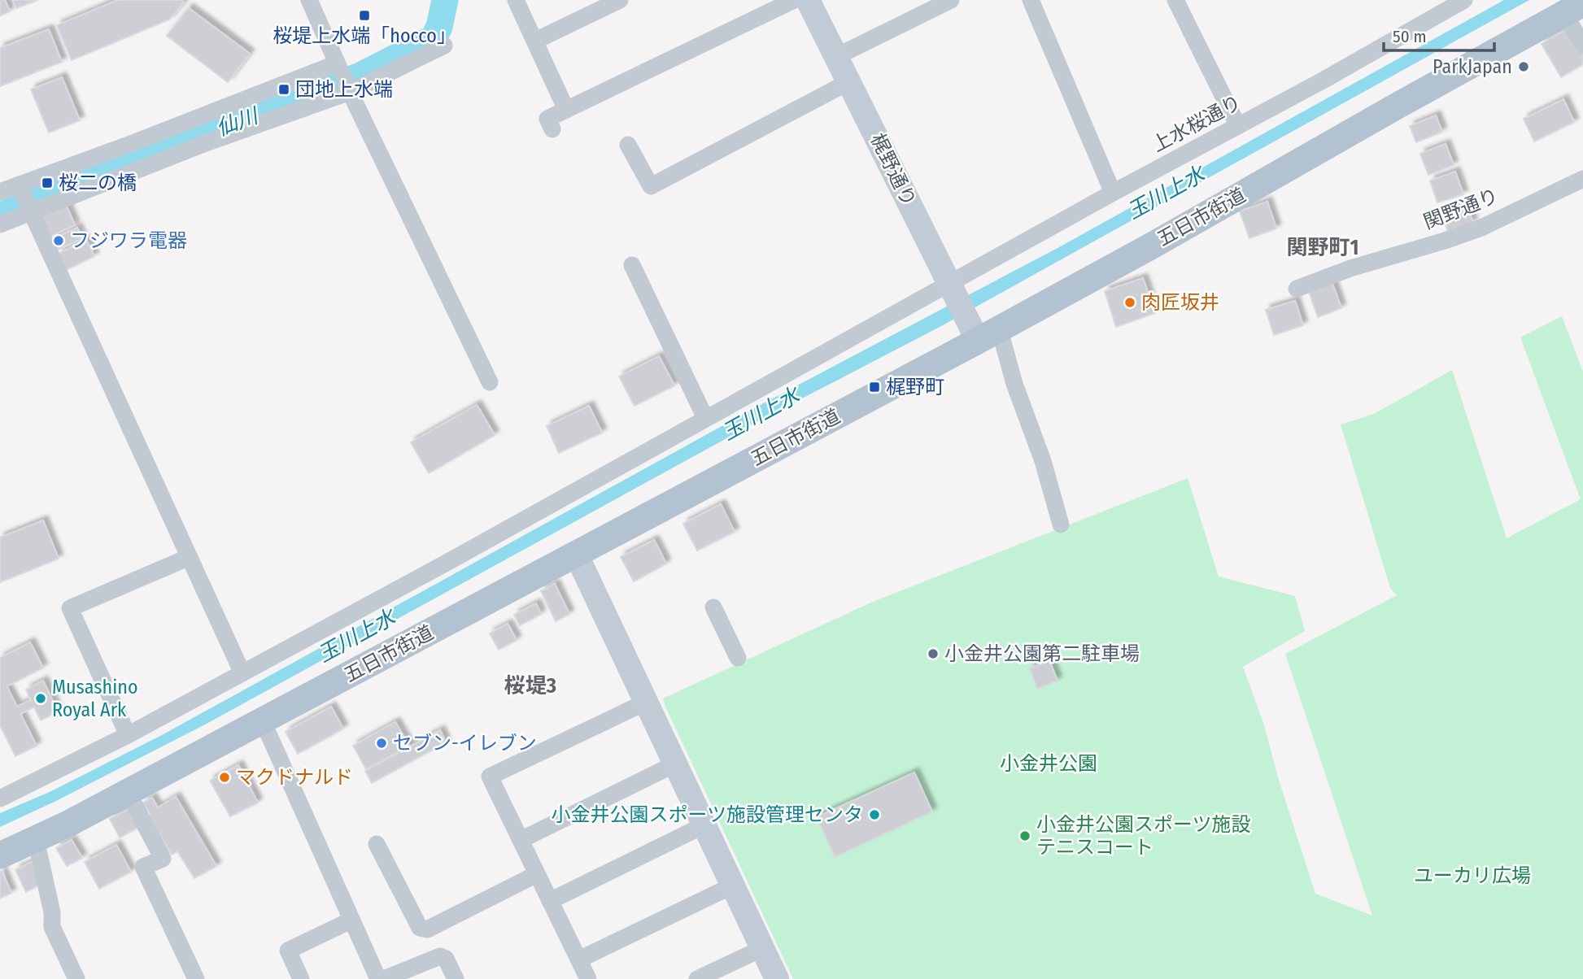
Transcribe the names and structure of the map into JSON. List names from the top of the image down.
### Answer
{
  "streets": {
    "main road": ["五日市街道"],
    "street": ["上水桜通り", "梶野通り", "関野通り"]
  },
  "crossings": [
    ["上水桜通り", "梶野通り"],
    ["梶野通り", "五日市街道"]
  ],
  "districts": ["関野町1", "桜堤3"],
  "water": ["仙川", "玉川上水"],
  "parks": ["小金井公園", "ユーカリ広場"],
  "places": {
    "transit": [
      "桜堤上水端「hocco」",
      "団地上水端",
      "桜二の橋",
      "梶野町"
    ],
    "other": [
      "ParkJapan",
      "フジワラ電器",
      "肉匠坂井",
      "小金井公園第二駐車場",
      "Musashino Royal Ark",
      "セブン-イレブン",
      "マクドナルド",
      "小金井公園スポーツ施設管理センタ",
      "小金井公園スポーツ施設 テニスコート"
    ]
  },
  "scale_bar": "50 m"
}
